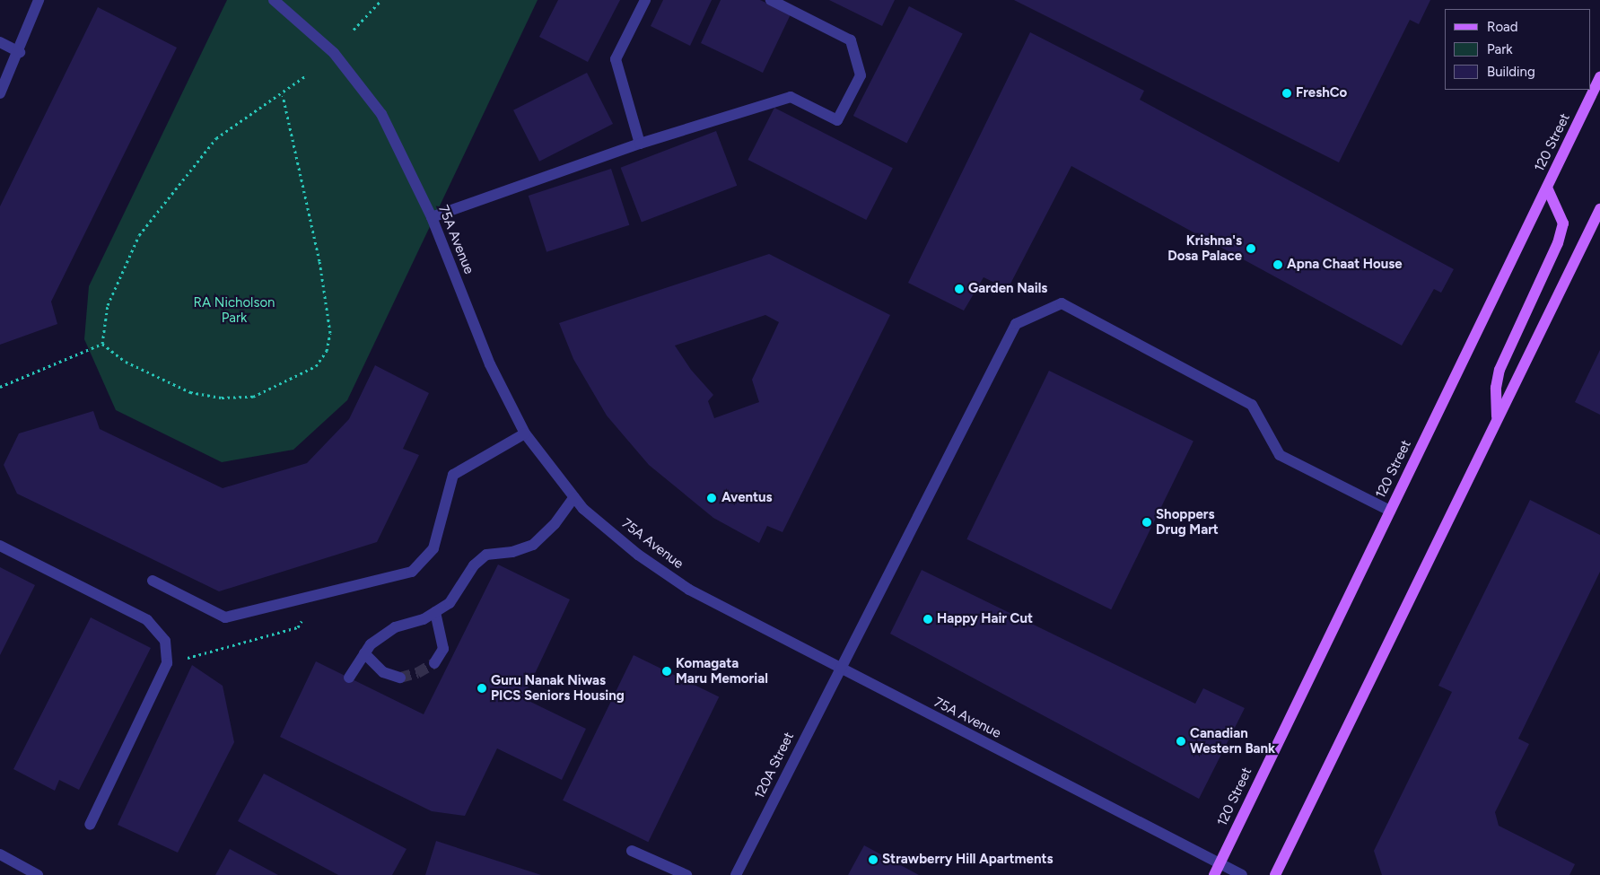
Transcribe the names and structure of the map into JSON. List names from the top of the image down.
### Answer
{
  "streets": {
    "main road": ["120 Street"],
    "street": ["75A Avenue", "120A Street"]
  },
  "crossings": [
    ["120 Street", "75A Avenue"],
    ["120 Street", "120A Street"],
    ["75A Avenue", "120A Street"]
  ],
  "parks": ["RA Nicholson Park"],
  "places": [
    "FreshCo",
    "Krishna's Dosa Palace",
    "Apna Chaat House",
    "Garden Nails",
    "Aventus",
    "Shoppers Drug Mart",
    "Happy Hair Cut",
    "Komagata Maru Memorial",
    "Guru Nanak Niwas PICS Seniors Housing",
    "Canadian Western Bank",
    "Strawberry Hill Apartments"
  ],
  "legend": ["Road", "Park", "Building"]
}
